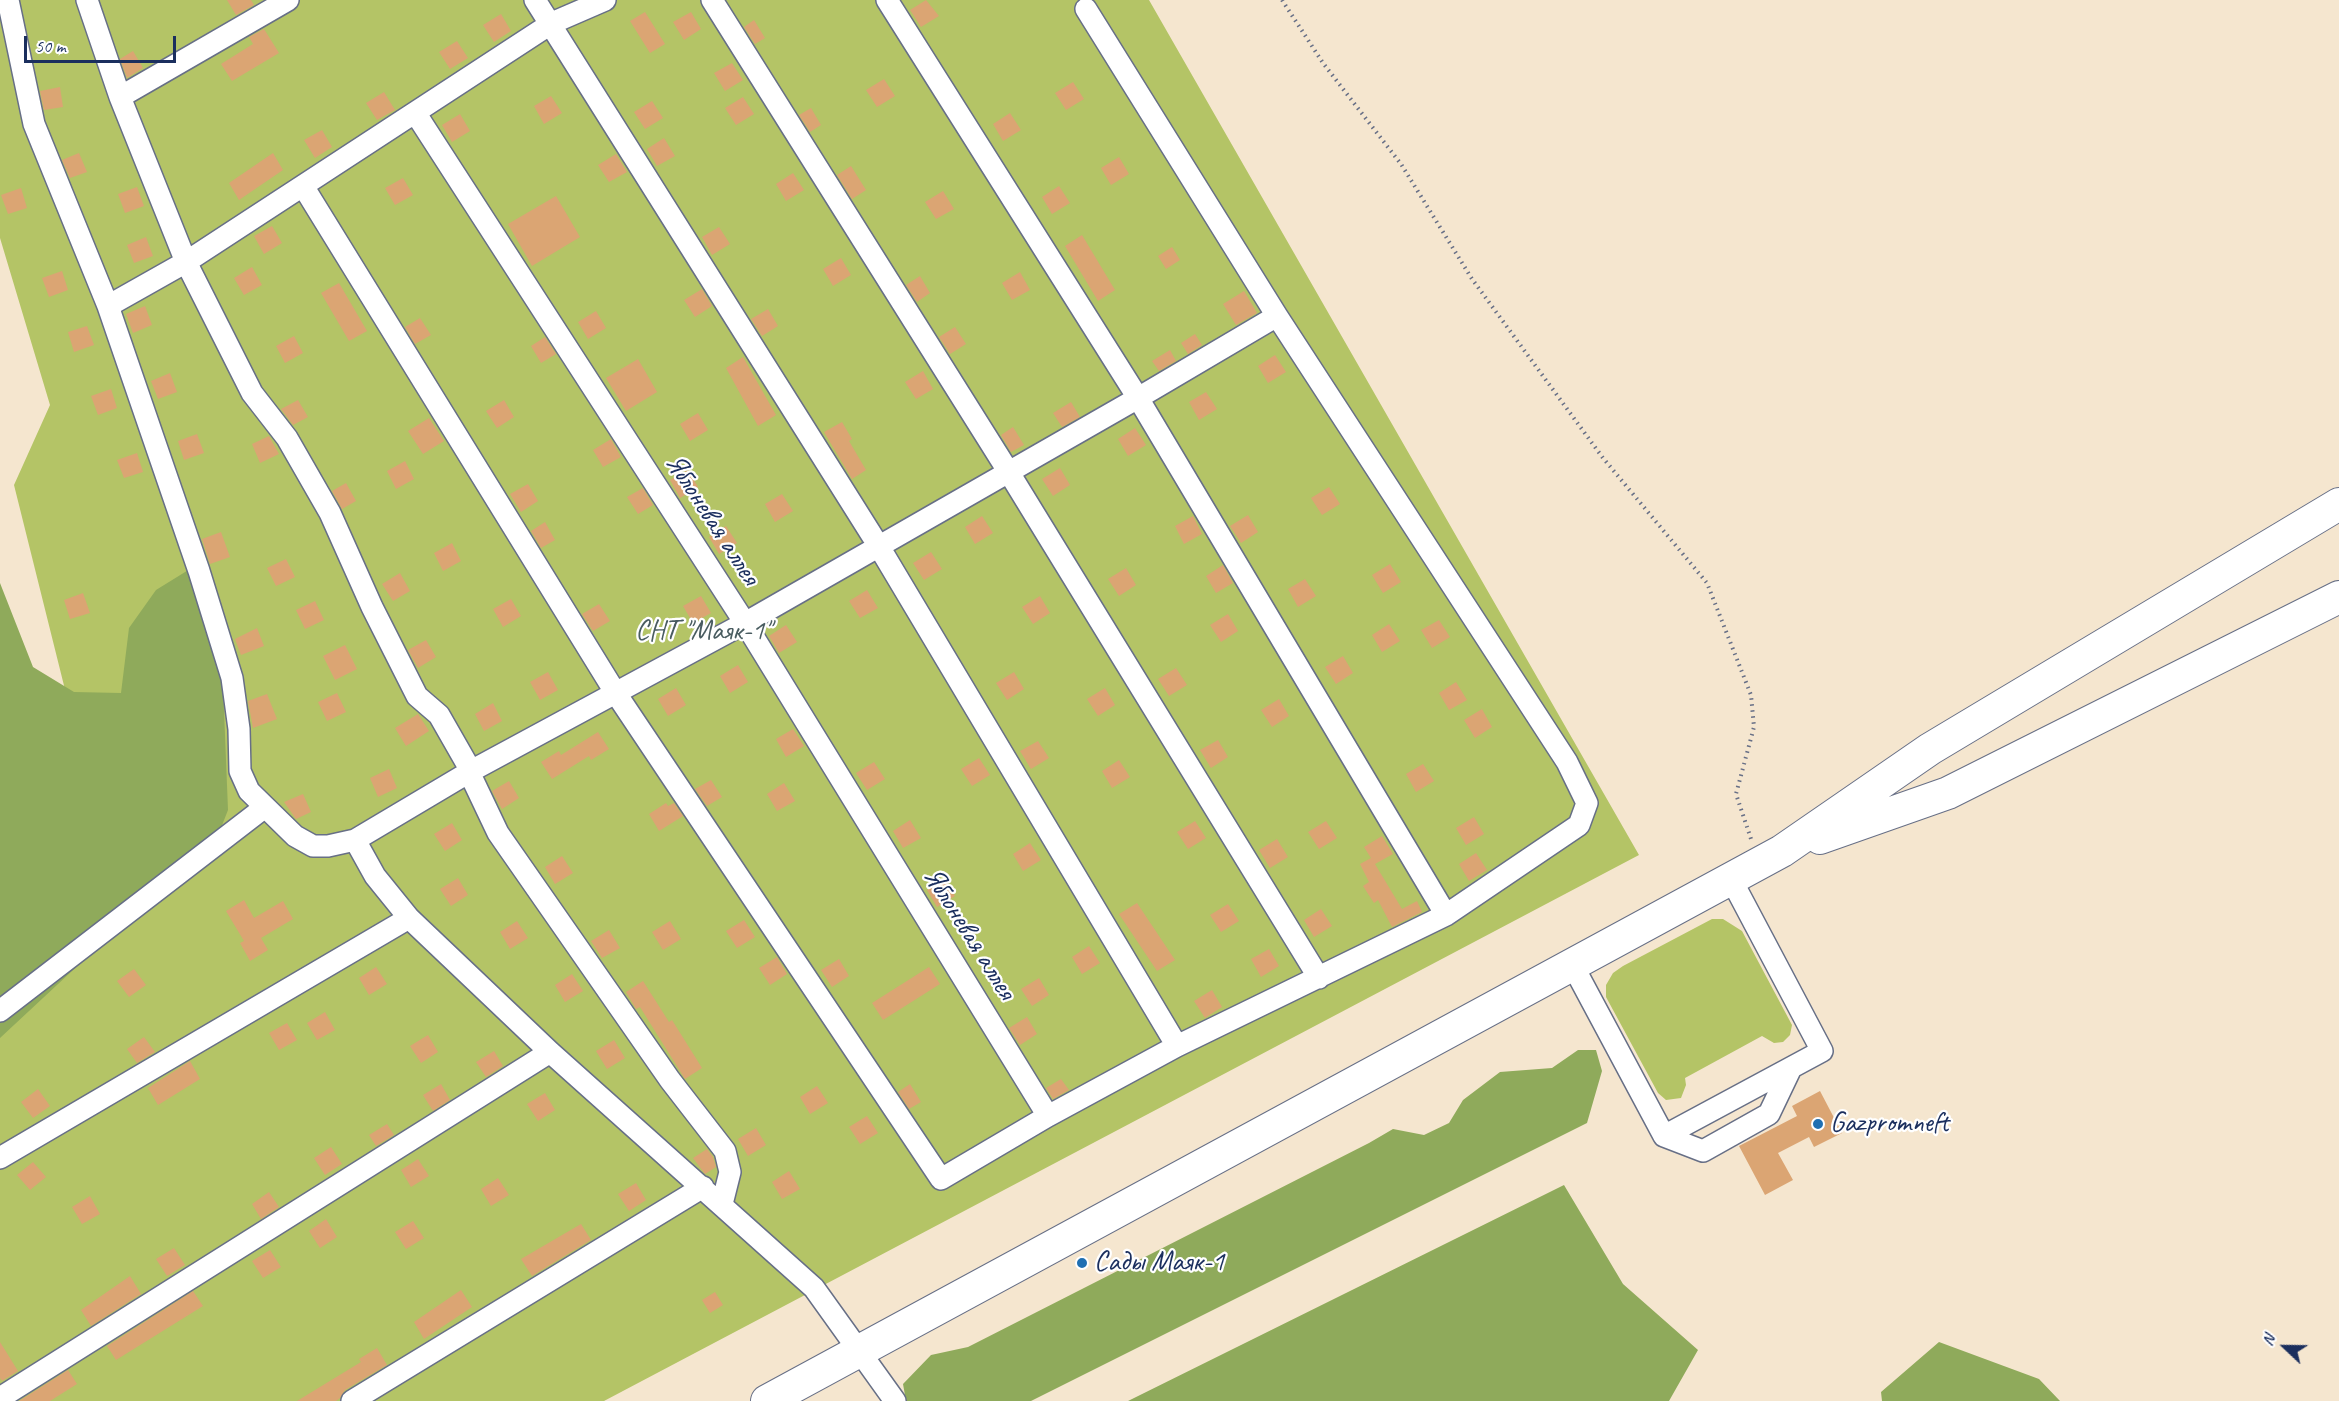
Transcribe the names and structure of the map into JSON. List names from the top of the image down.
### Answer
{
  "streets": {
    "lane": ["Яблоневая аллея"]
  },
  "parks": ["СНТ \"Маяк-1\""],
  "places": ["Gazpromneft", "Сады Маяк-1"],
  "scale_bar": "50 m",
  "north": "left"
}
